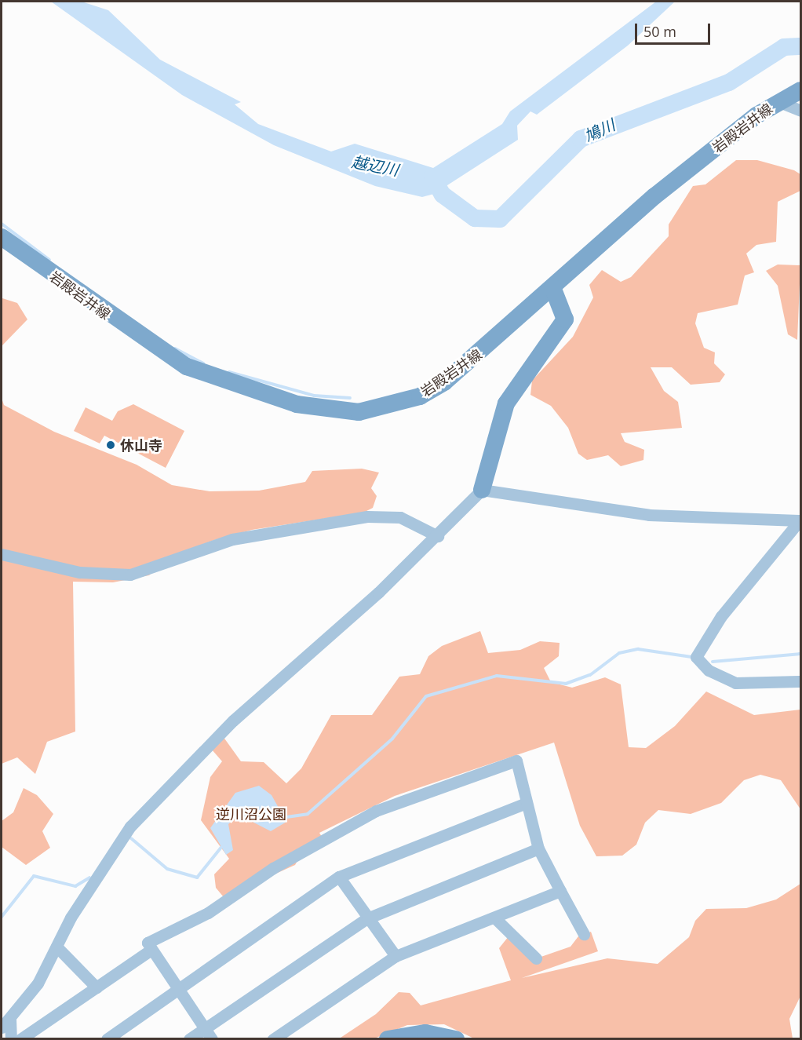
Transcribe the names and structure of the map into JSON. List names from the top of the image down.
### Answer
{
  "streets": {
    "main road": ["岩殿岩井線"]
  },
  "water": ["鳩川", "越辺川"],
  "parks": ["逆川沼公園"],
  "places": ["休山寺"],
  "scale_bar": "50 m"
}
